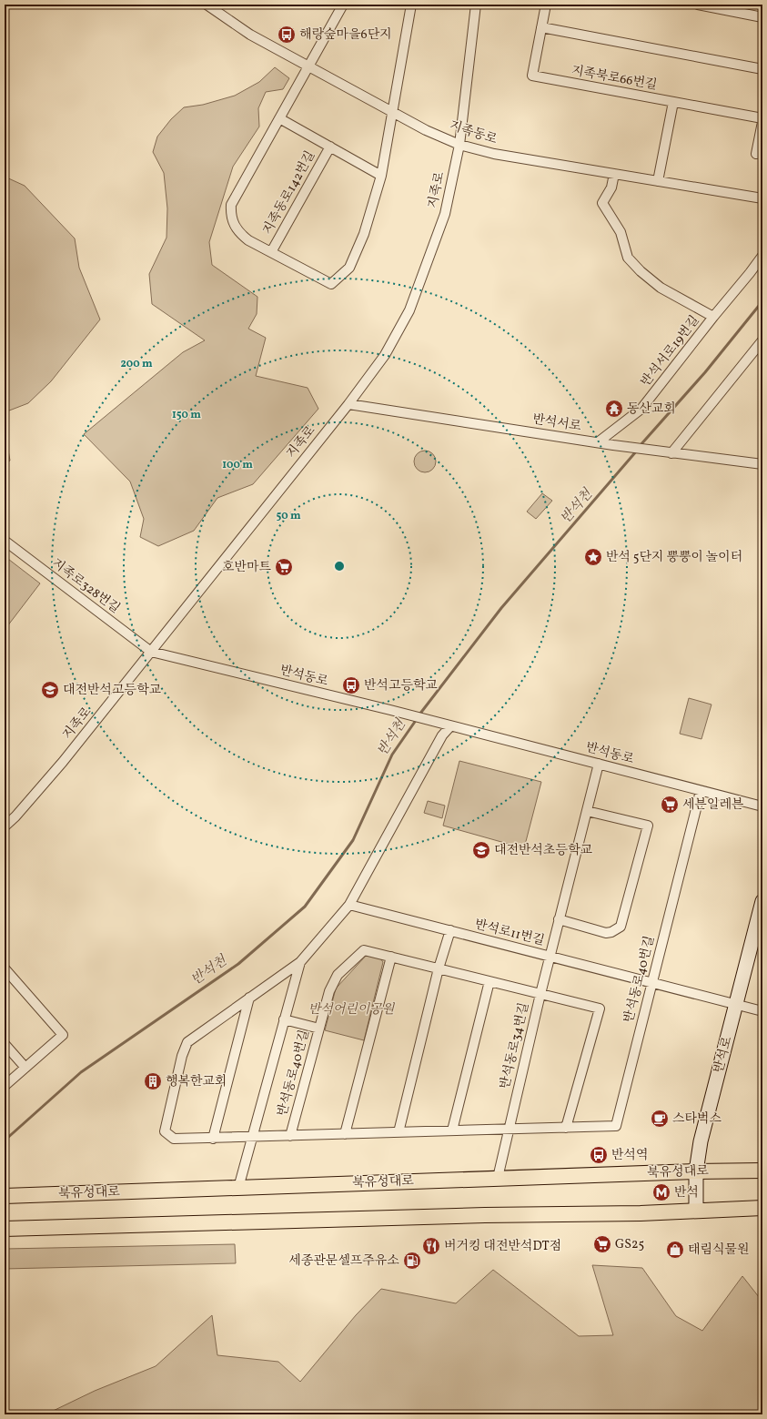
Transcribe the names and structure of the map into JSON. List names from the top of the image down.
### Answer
{
  "streets": {
    "main road": ["북유성대로"],
    "street": [
      "지족북로66번길",
      "지족동로",
      "지족로",
      "지족동로142번길",
      "반석서로19번길",
      "반석서로",
      "지족로328번길",
      "반석동로",
      "반석로11번길",
      "반석동로40번길",
      "반석동로34번길",
      "반석로"
    ]
  },
  "crossings": [
    ["지족동로", "지족로"],
    ["지족동로", "지족동로142번길"],
    ["지족동로", "반석서로19번길"],
    ["지족로", "반석서로"],
    ["지족로", "지족로328번길"],
    ["지족로", "반석동로"],
    ["반석서로19번길", "반석서로"],
    ["지족로328번길", "반석동로"],
    ["반석동로", "반석동로40번길"],
    ["반석동로", "반석동로34번길"],
    ["반석로11번길", "반석동로40번길"],
    ["반석로11번길", "반석동로34번길"],
    ["반석로11번길", "반석로"],
    ["반석동로40번길", "반석동로34번길"],
    ["반석동로34번길", "북유성대로"],
    ["반석로", "북유성대로"]
  ],
  "water": ["반석천"],
  "parks": ["반석어린이공원"],
  "places": {
    "bus stop": ["해랑숲마을6단지", "반석고등학교", "반석역"],
    "temple": ["동산교회"],
    "place": ["반석 5단지 뿡뿡이 놀이터"],
    "supermarket": ["호반마트", "세븐일레븐", "GS25"],
    "school or university": ["대전반석고등학교", "대전반석초등학교"],
    "building": ["행복한교회"],
    "cafe": ["스타벅스"],
    "metro station": ["반석"],
    "restaurant": ["버거킹 대전반석DT점"],
    "shop": ["태림식물원"],
    "fuel station": ["세종관문셀프주유소"]
  },
  "rings": [
    "200 m",
    "150 m",
    "100 m",
    "50 m"
  ]
}
